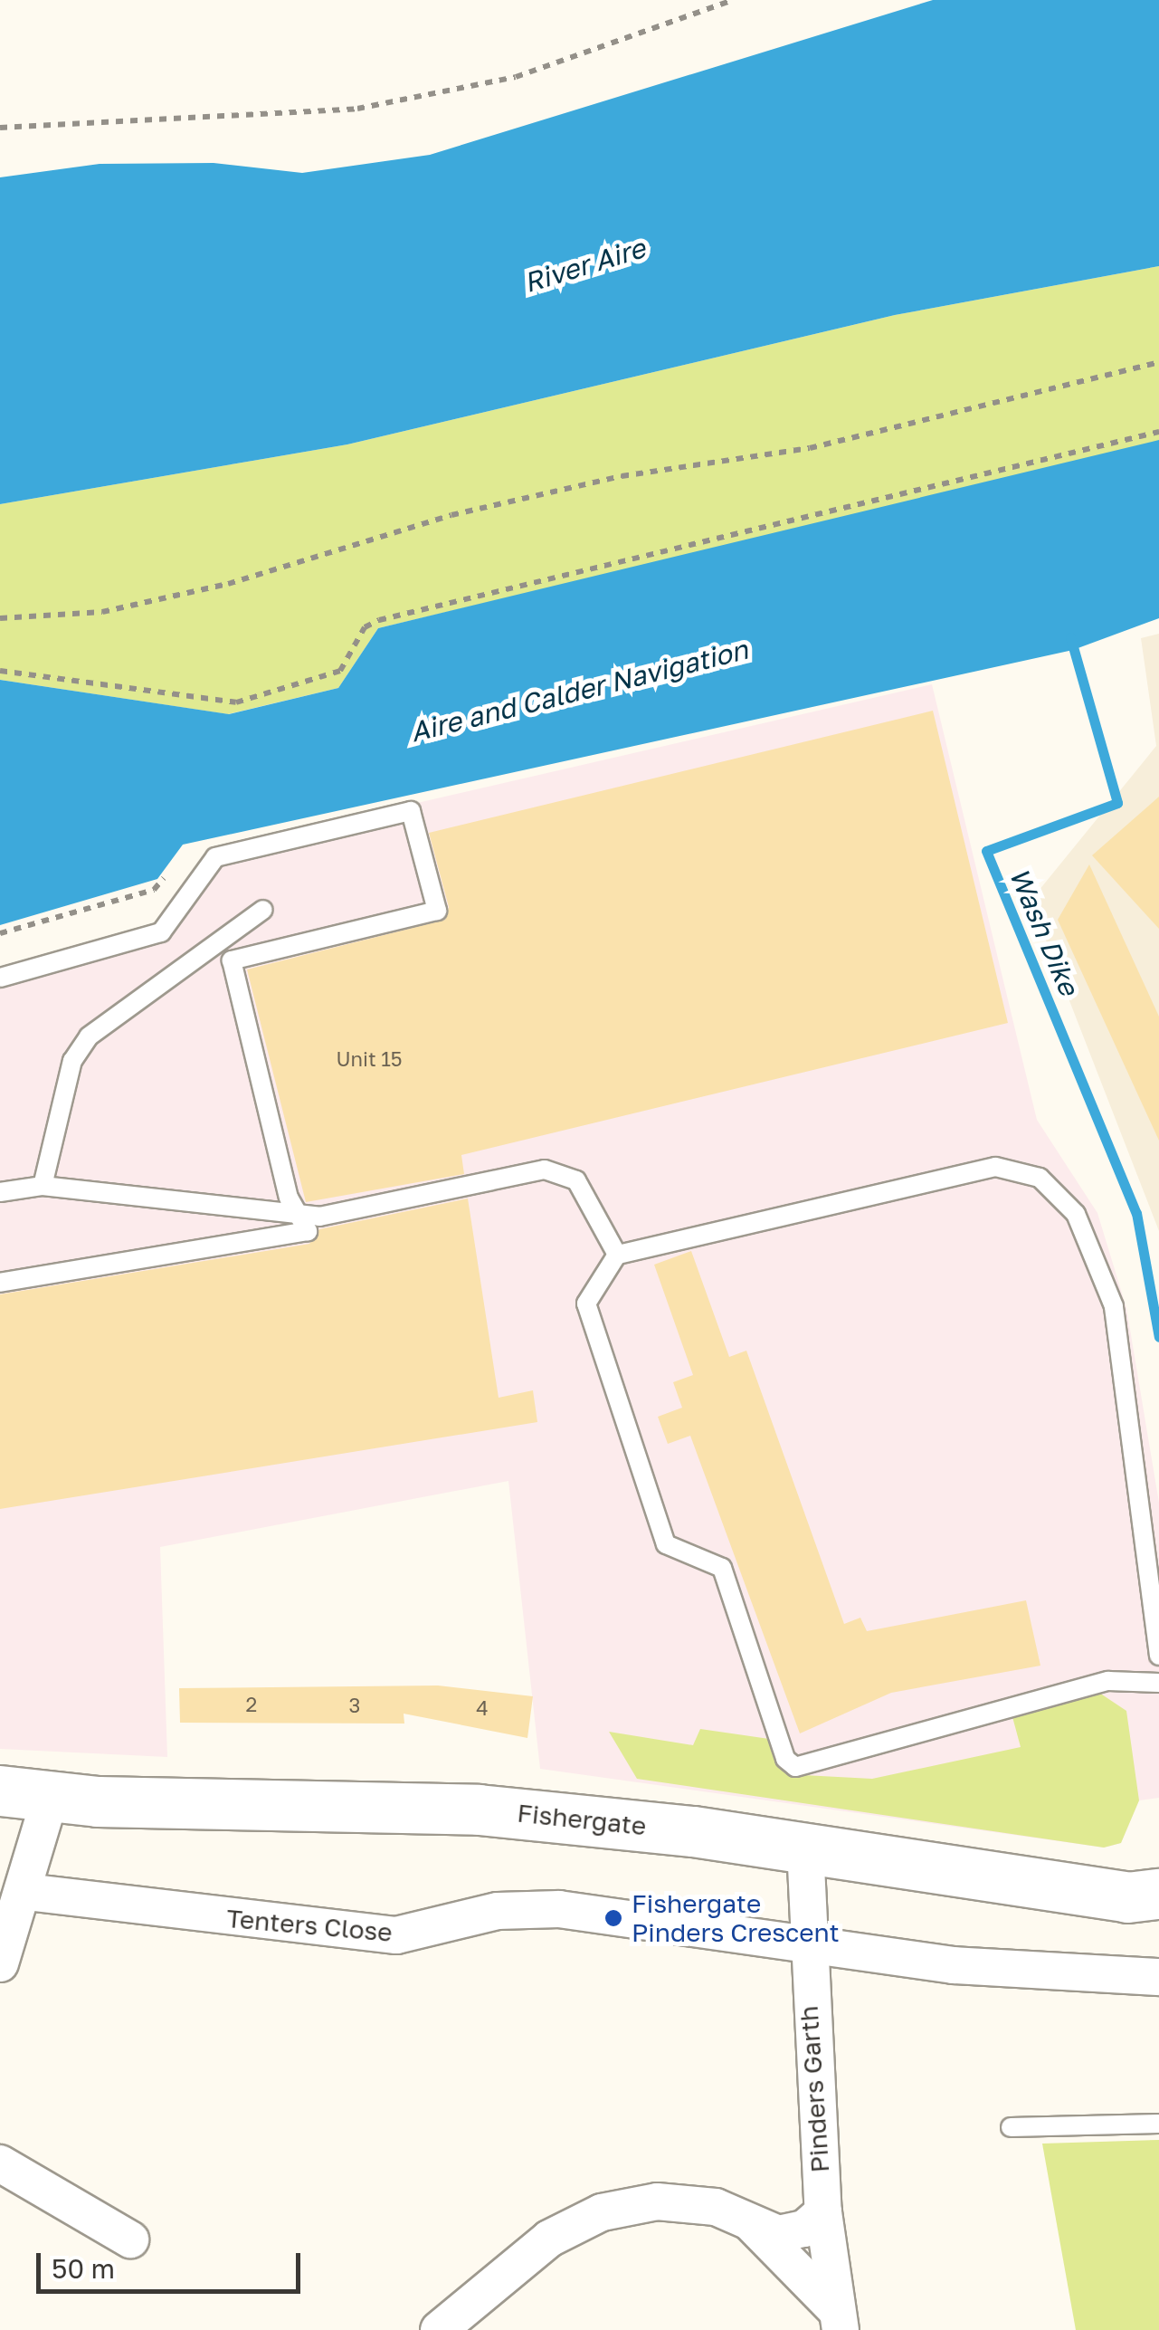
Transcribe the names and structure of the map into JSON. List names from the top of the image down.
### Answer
{
  "streets": {
    "main road": ["Fishergate"],
    "street": ["Tenters Close", "Pinders Garth"]
  },
  "crossings": [
    ["Fishergate", "Pinders Garth"],
    ["Tenters Close", "Pinders Garth"]
  ],
  "water": ["River Aire", "Aire and Calder Navigation", "Wash Dike"],
  "places": ["Fishergate Pinders Crescent"],
  "house_numbers": [
    "Unit 15",
    "2",
    "3",
    "4"
  ],
  "scale_bar": "50 m"
}
